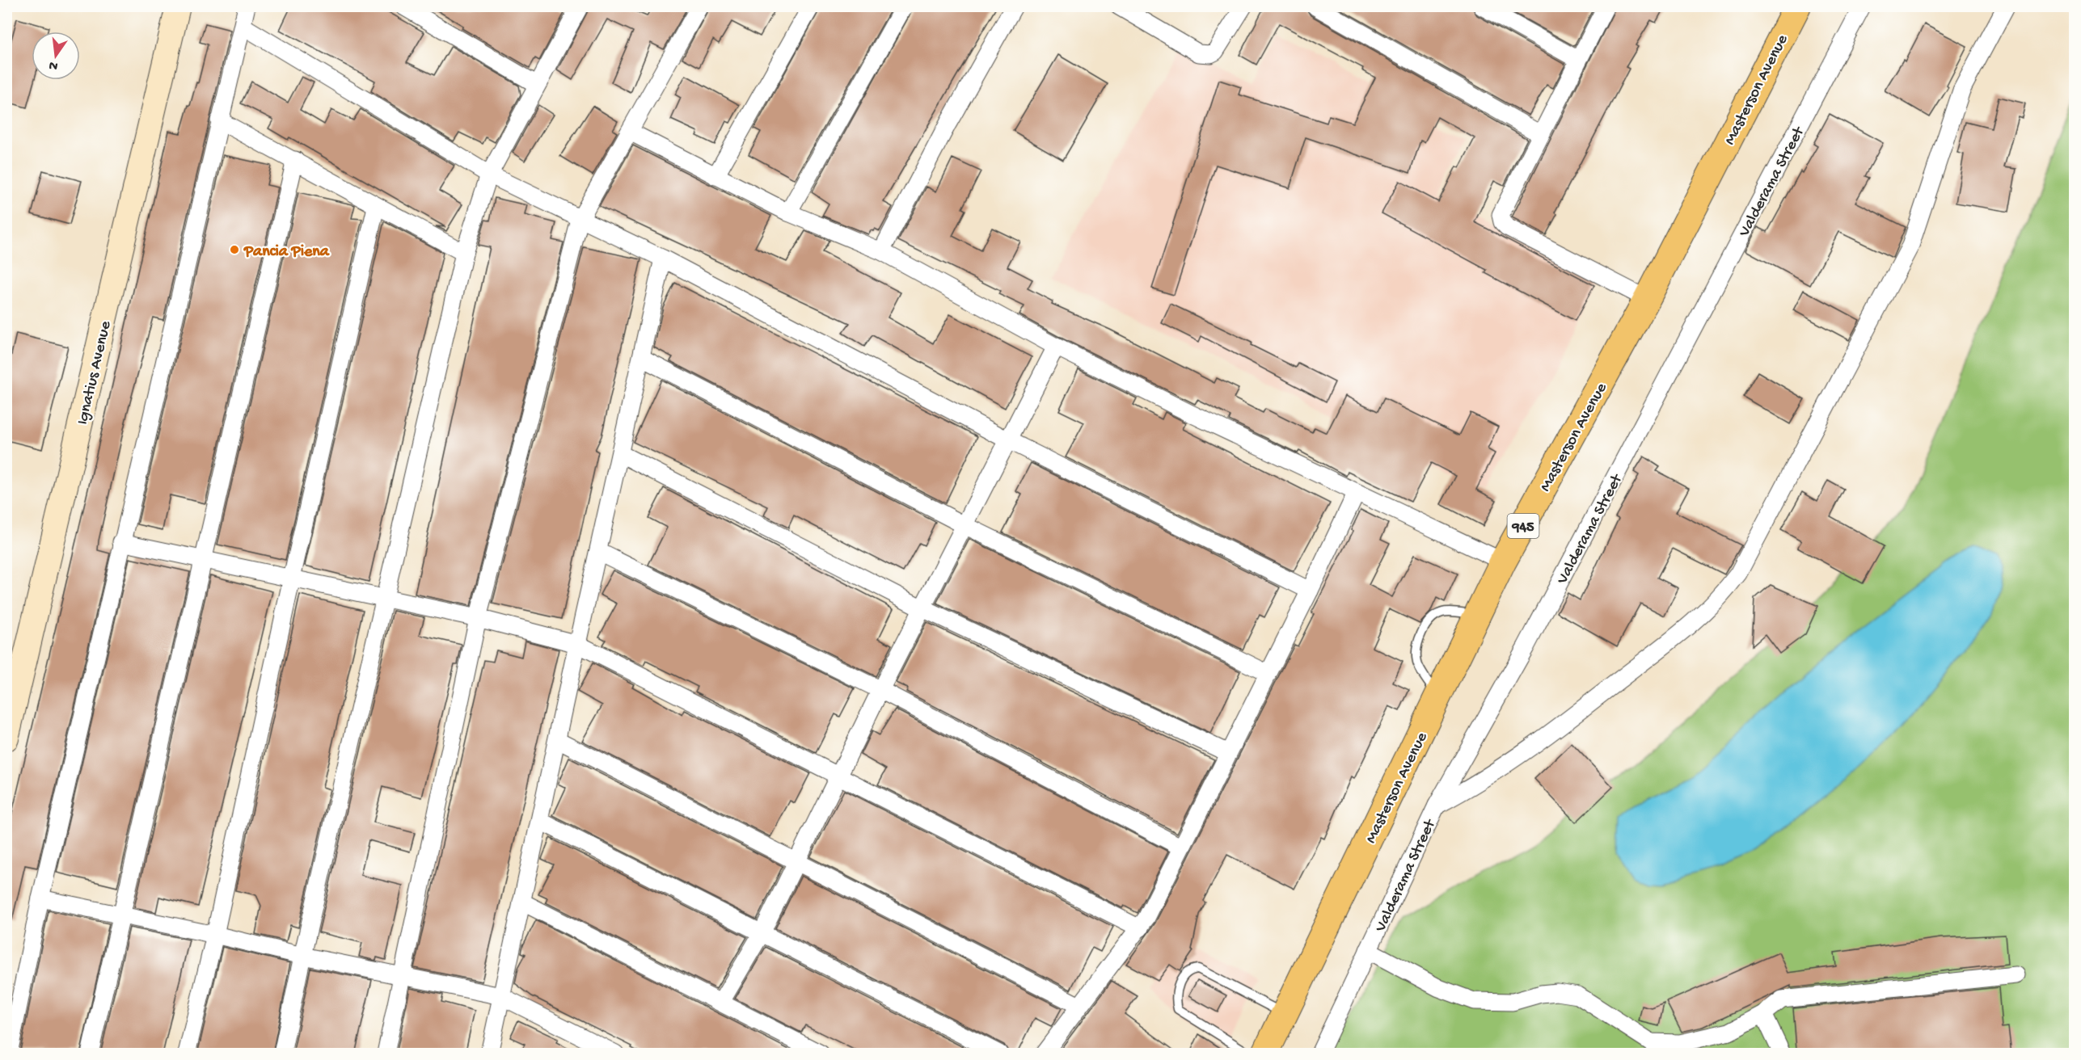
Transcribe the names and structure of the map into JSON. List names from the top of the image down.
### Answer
{
  "streets": {
    "main road": ["Masterson Avenue", "945"],
    "street": ["Valderama Street", "Ignatius Avenue"]
  },
  "places": ["Pancia Piena"],
  "north": "bottom"
}
